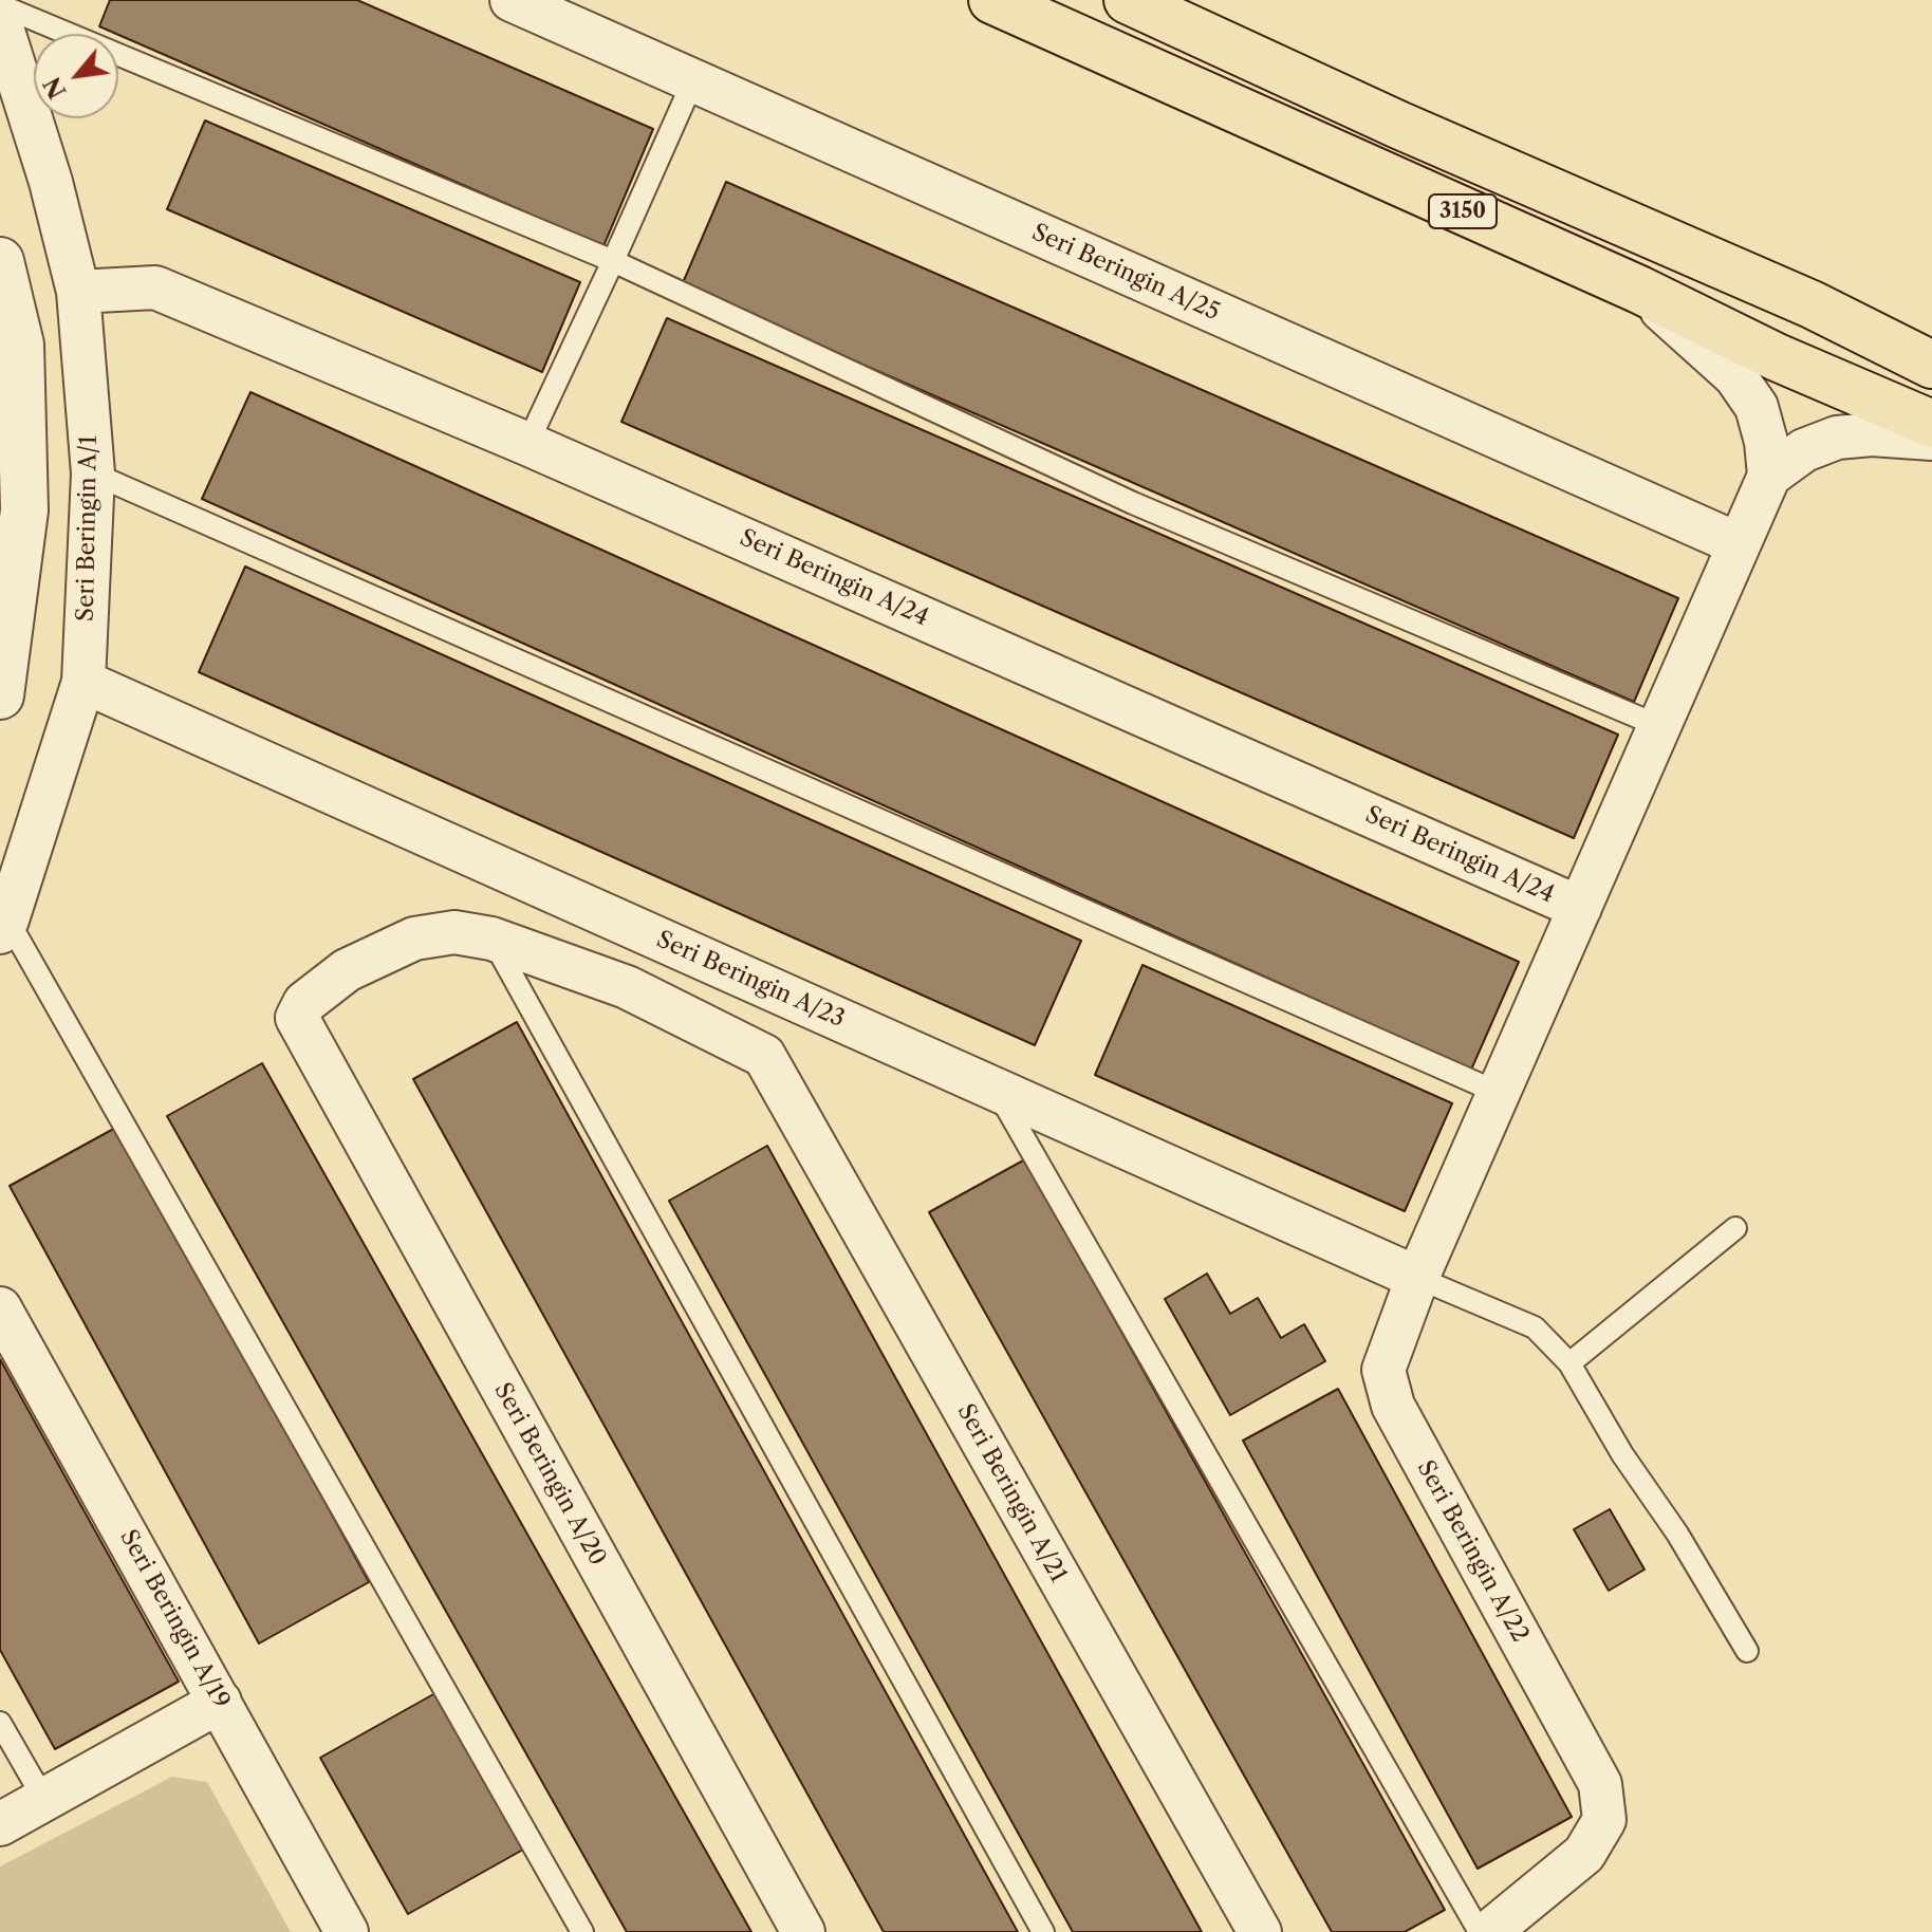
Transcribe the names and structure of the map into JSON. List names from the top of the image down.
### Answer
{
  "streets": {
    "main road": ["3150"],
    "street": [
      "Seri Beringin A/25",
      "Seri Beringin A/1",
      "Seri Beringin A/24",
      "Seri Beringin A/23",
      "Seri Beringin A/20",
      "Seri Beringin A/21",
      "Seri Beringin A/22",
      "Seri Beringin A/19"
    ]
  },
  "crossings": [
    ["Seri Beringin A/25", "Seri Beringin A/22"],
    ["Seri Beringin A/1", "Seri Beringin A/24"],
    ["Seri Beringin A/1", "Seri Beringin A/23"],
    ["Seri Beringin A/24", "Seri Beringin A/22"],
    ["Seri Beringin A/23", "Seri Beringin A/22"],
    ["Seri Beringin A/20", "Seri Beringin A/21"]
  ],
  "north": "bottom left"
}
